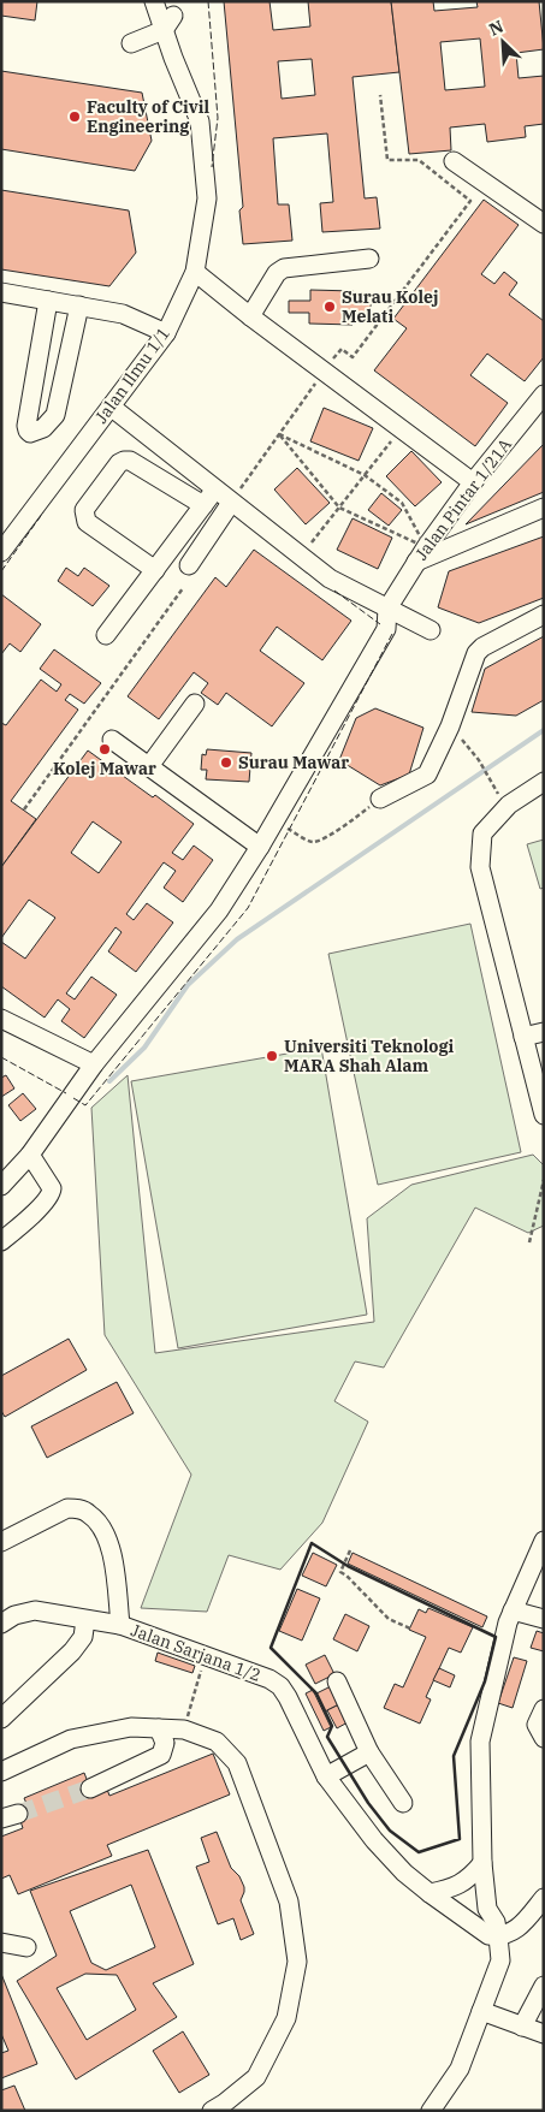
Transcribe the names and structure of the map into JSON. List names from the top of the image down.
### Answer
{
  "streets": {
    "street": ["Jalan Ilmu 1/1", "Jalan Pintar 1/21A", "Jalan Sarjana 1/2"]
  },
  "places": [
    "Faculty of Civil Engineering",
    "Surau Kolej Melati",
    "Kolej Mawar",
    "Surau Mawar",
    "Universiti Teknologi MARA Shah Alam"
  ],
  "north": "top left"
}
